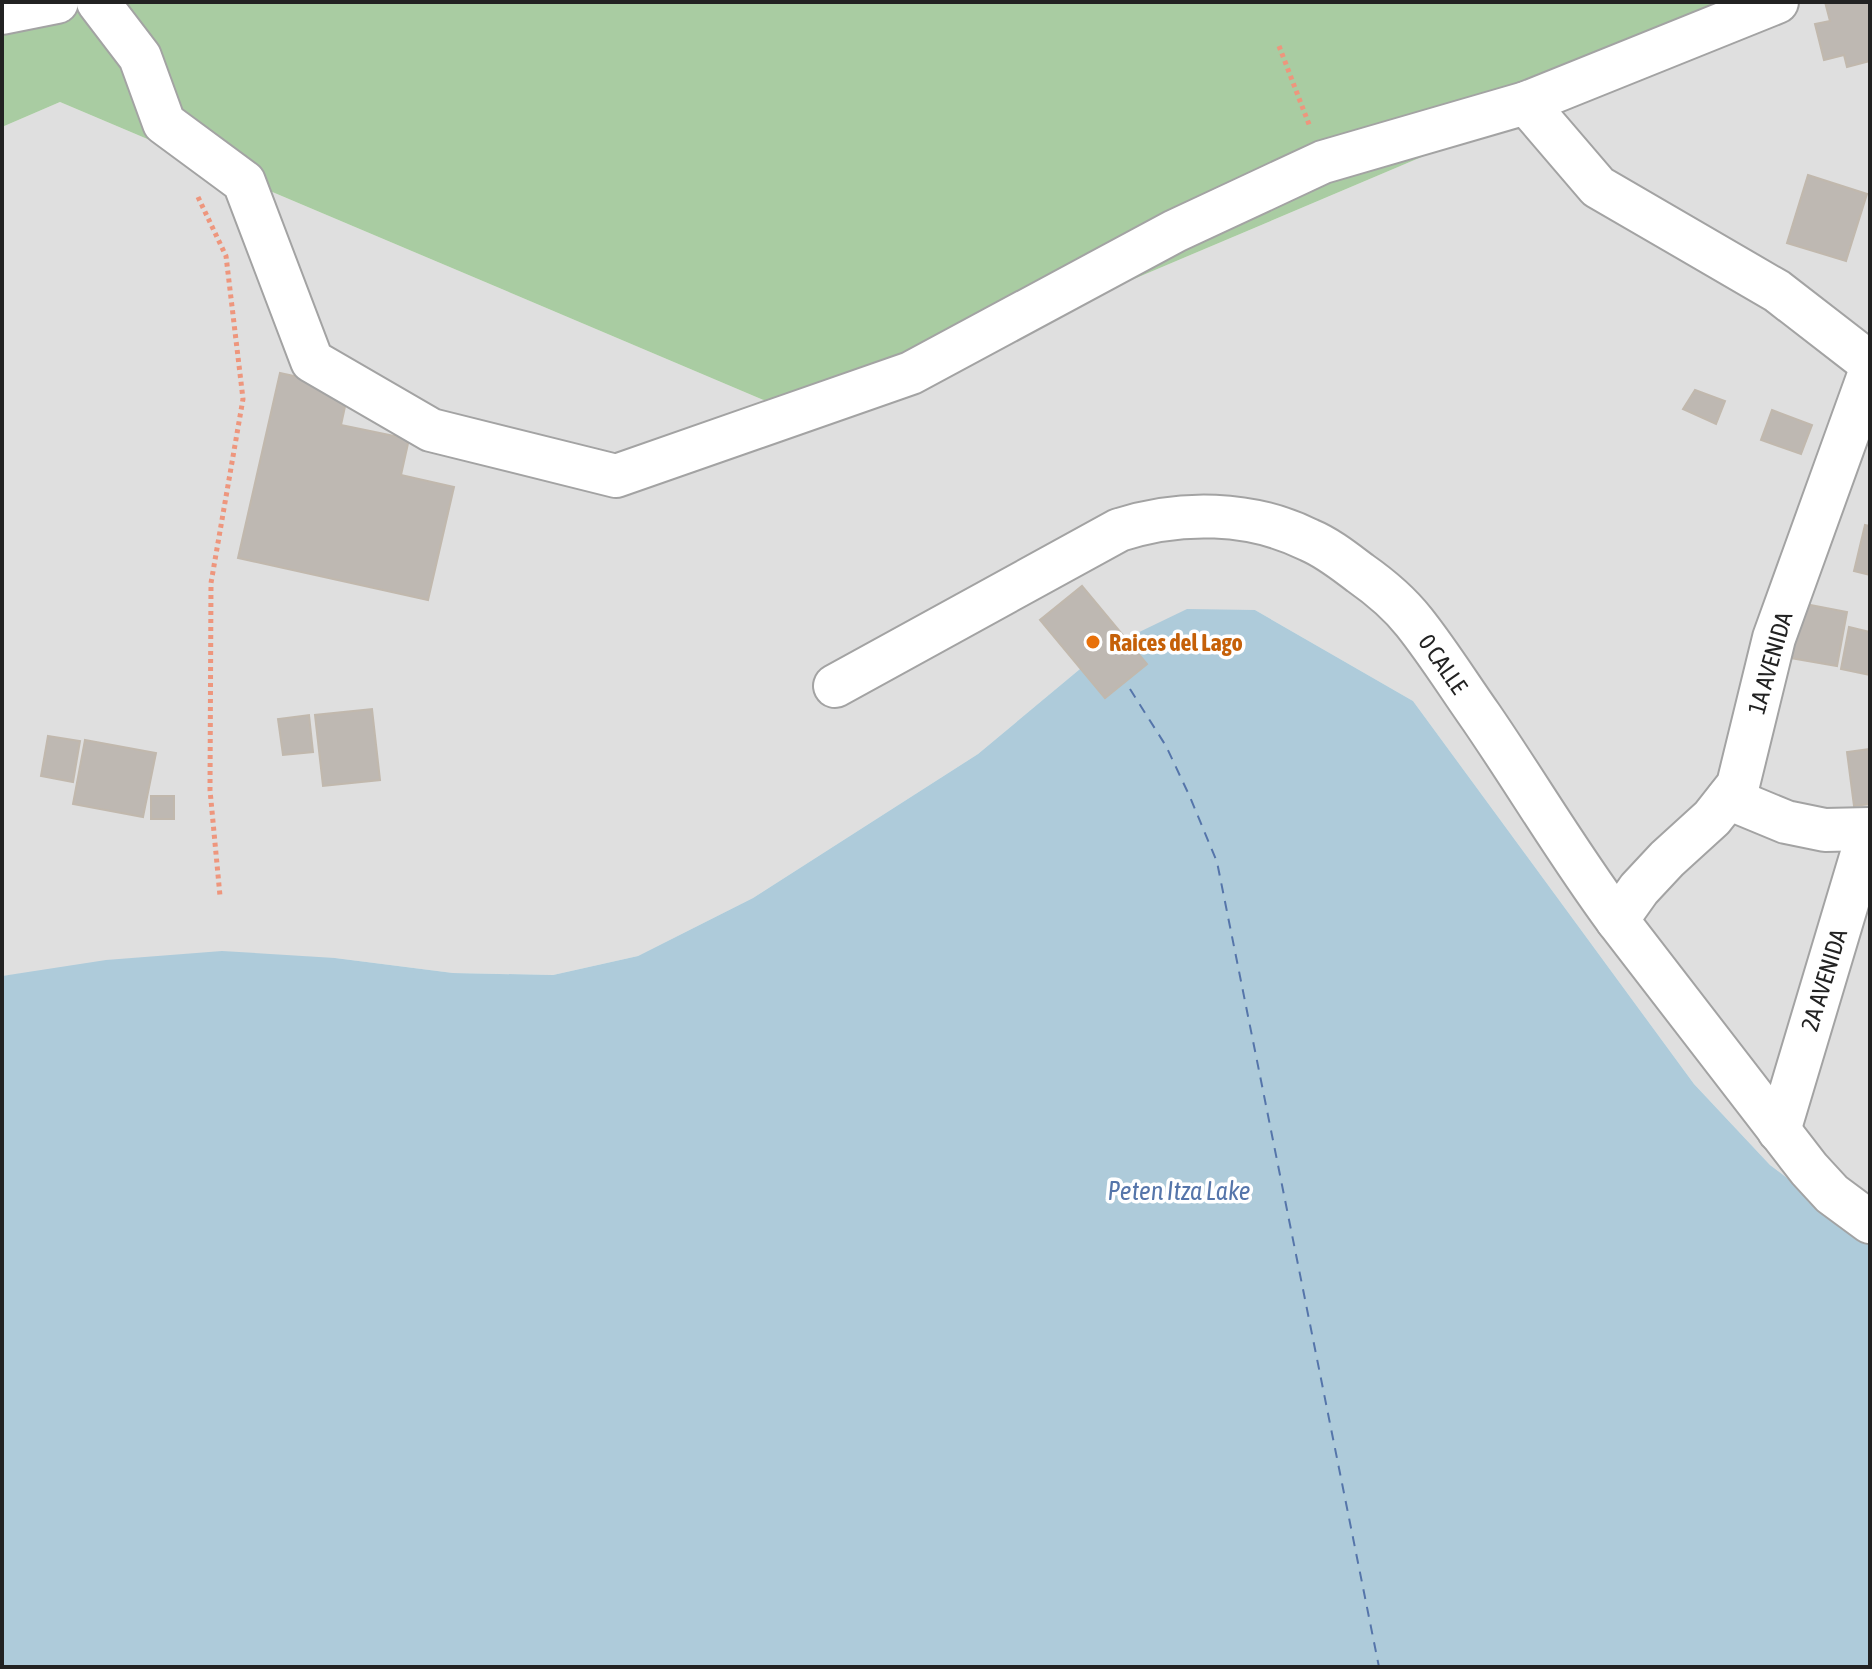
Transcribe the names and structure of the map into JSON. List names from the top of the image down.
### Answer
{
  "streets": {
    "street": ["1A AVENIDA", "0 CALLE", "2A AVENIDA"]
  },
  "crossings": [
    ["1A AVENIDA", "0 CALLE"],
    ["0 CALLE", "2A AVENIDA"]
  ],
  "water": ["Peten Itza Lake"],
  "places": ["Raices del Lago"]
}
